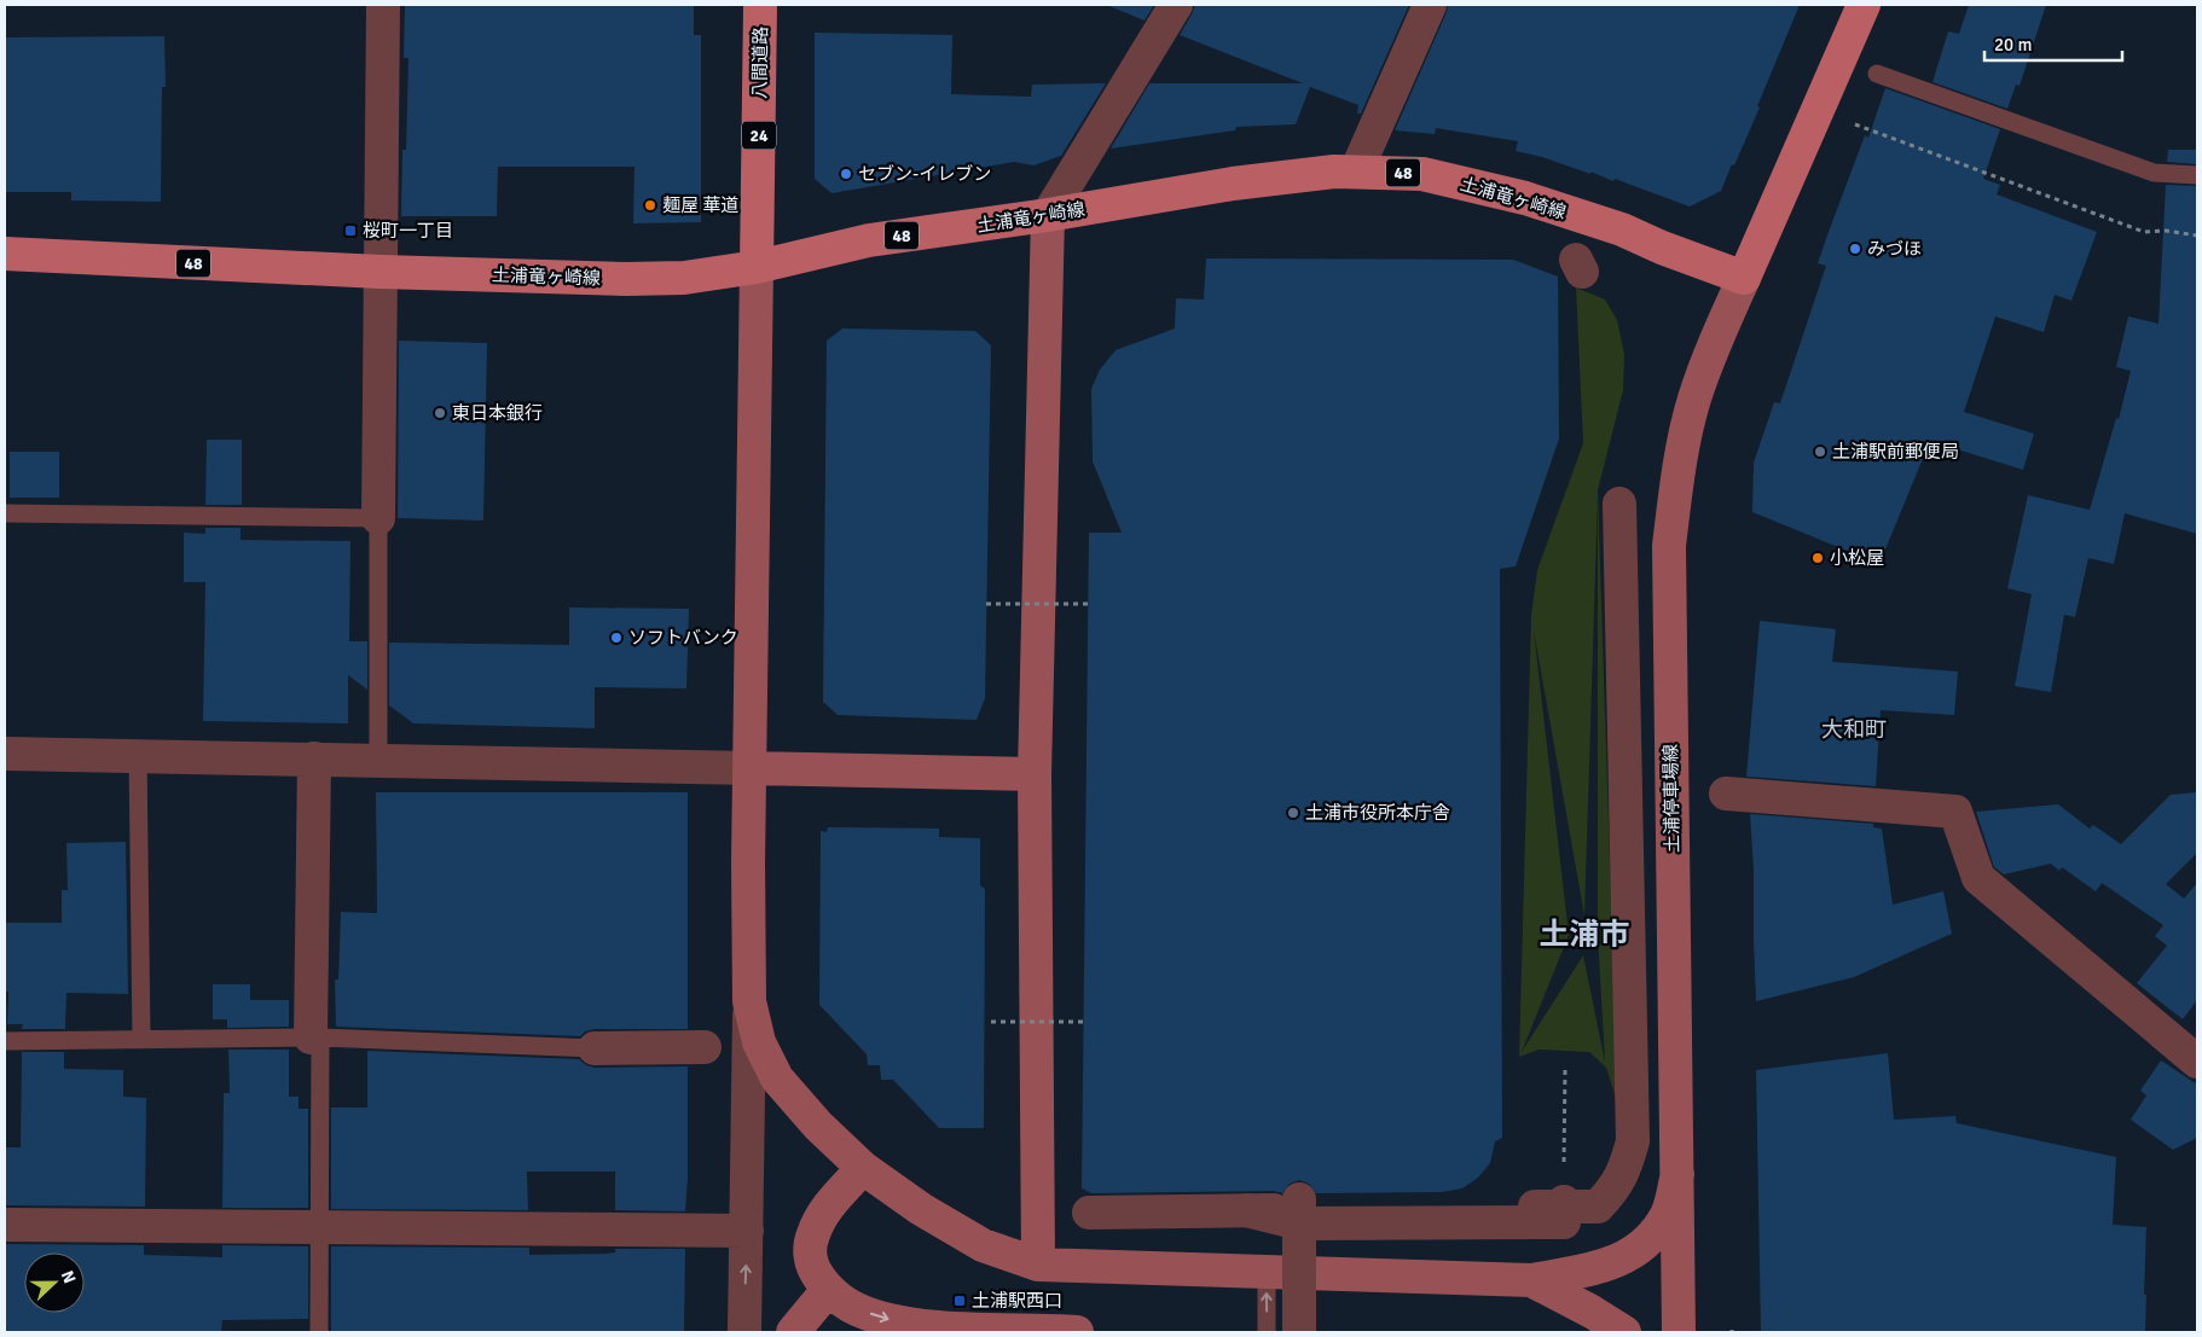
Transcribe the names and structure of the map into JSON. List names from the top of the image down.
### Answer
{
  "streets": {
    "main road": [
      "八間道路",
      "24",
      "48",
      "土浦竜ヶ崎線"
    ],
    "street": ["土浦停車場線"]
  },
  "crossings": [
    ["八間道路", "土浦竜ヶ崎線"],
    ["土浦竜ヶ崎線", "土浦停車場線"]
  ],
  "districts": ["大和町", "土浦市"],
  "places": {
    "other": [
      "セブン-イレブン",
      "麺屋 華道",
      "みづほ",
      "東日本銀行",
      "土浦駅前郵便局",
      "小松屋",
      "ソフトバンク",
      "土浦市役所本庁舎"
    ],
    "transit": ["桜町一丁目", "土浦駅西口"]
  },
  "scale_bar": "20 m",
  "north": "right"
}
